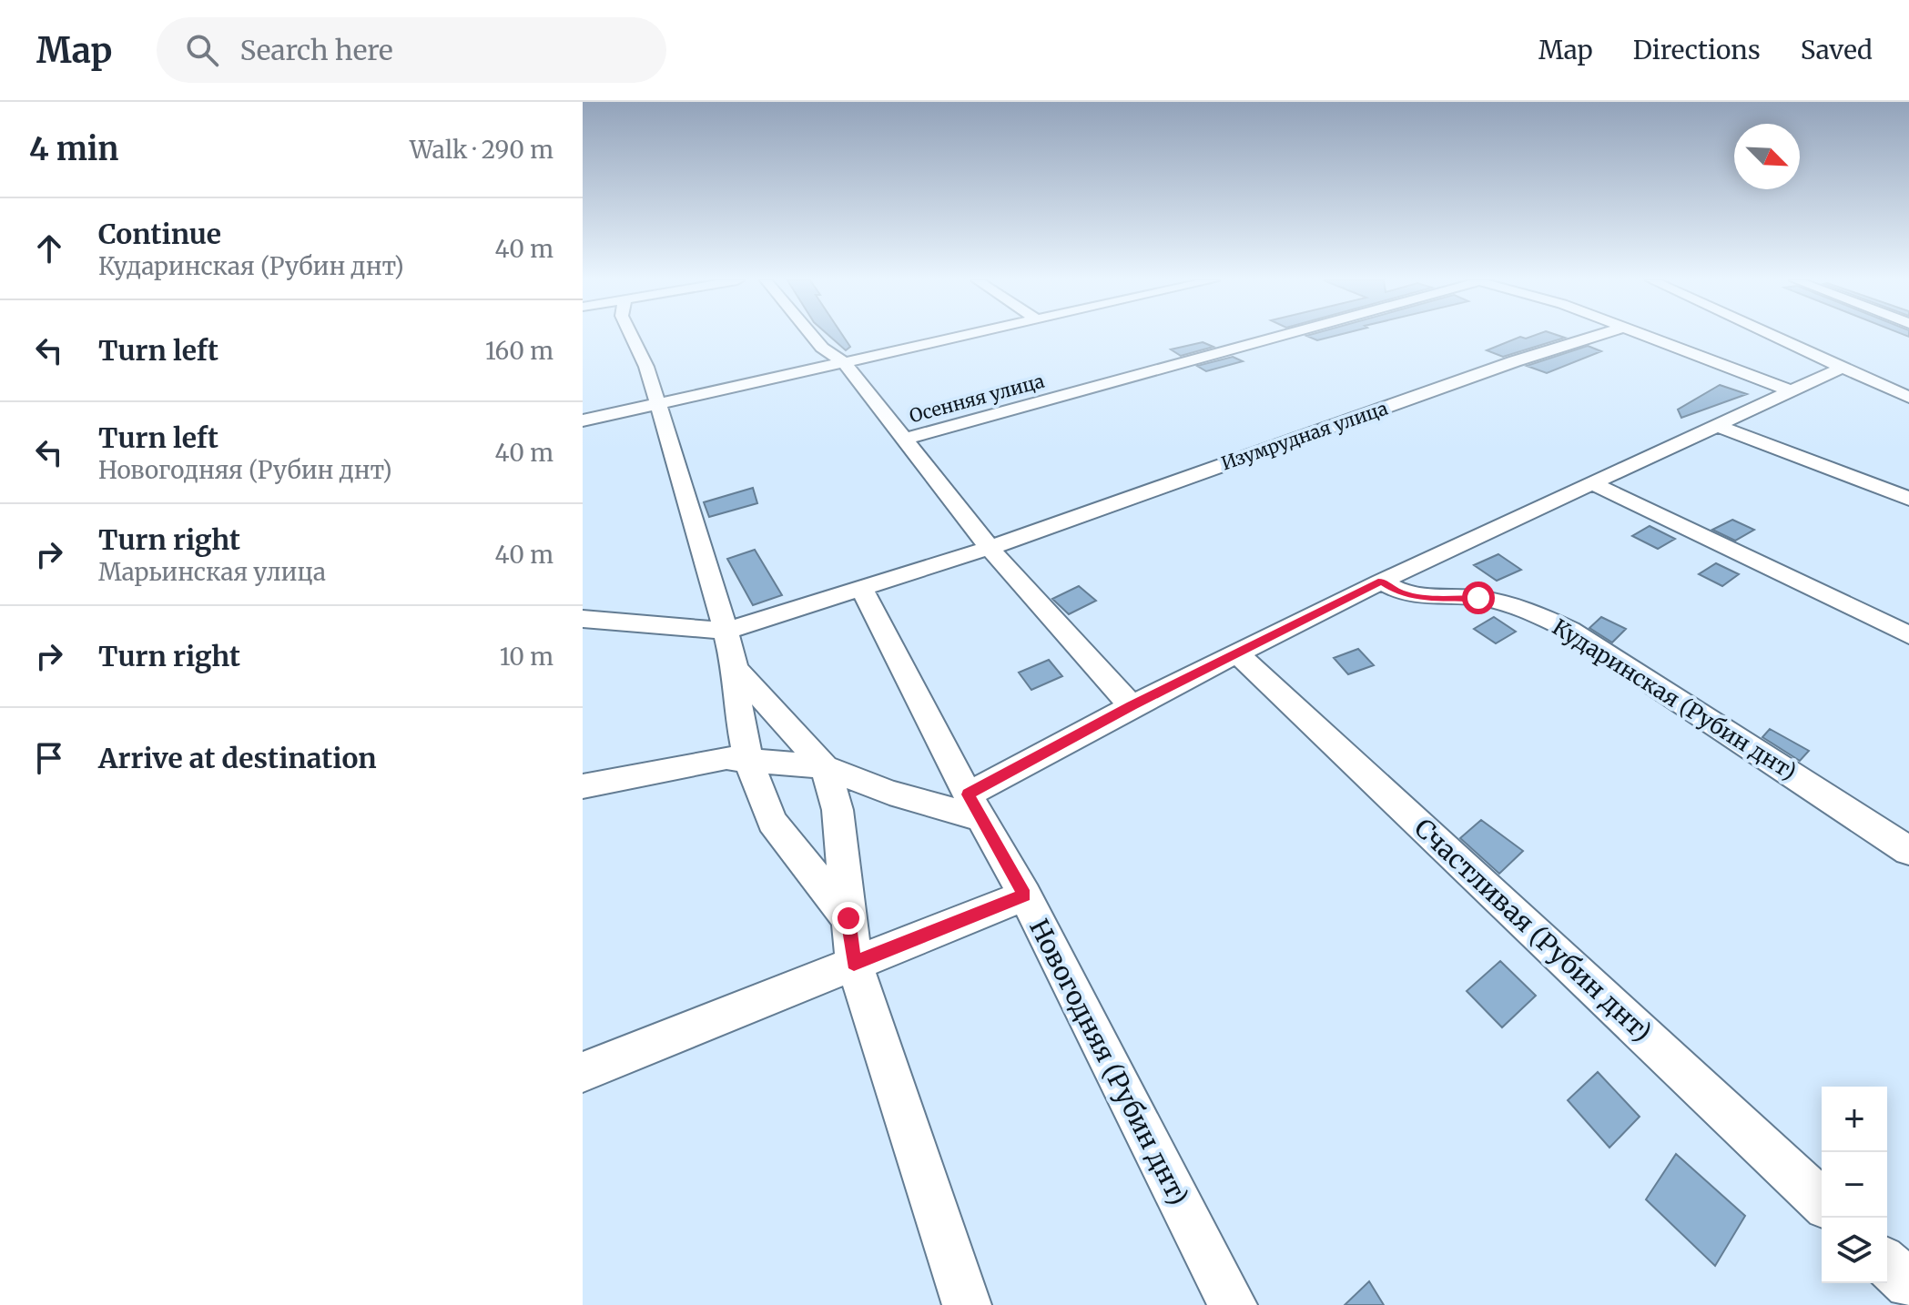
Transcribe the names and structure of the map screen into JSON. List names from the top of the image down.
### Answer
{
  "streets": {
    "street": [
      "Осенняя улица",
      "Изумрудная улица",
      "Кударинская (Рубин днт)",
      "Счастливая (Рубин днт)",
      "Новогодняя (Рубин днт)"
    ]
  },
  "crossings": [
    ["Изумрудная улица", "Новогодняя (Рубин днт)"]
  ],
  "north": "bottom right",
  "page": {
    "header": "Map",
    "search": "Search here",
    "nav": ["Map", "Directions", "Saved"],
    "heading": ["4 min", "Walk · 290 m"],
    "list": [
      ["Continue", "Кударинская (Рубин днт)", "40 m"],
      ["Turn left", "160 m"],
      ["Turn left", "Новогодняя (Рубин днт)", "40 m"],
      ["Turn right", "Марьинская улица", "40 m"],
      ["Turn right", "10 m"],
      "Arrive at destination"
    ],
    "map_buttons": ["+", "−"]
  }
}
